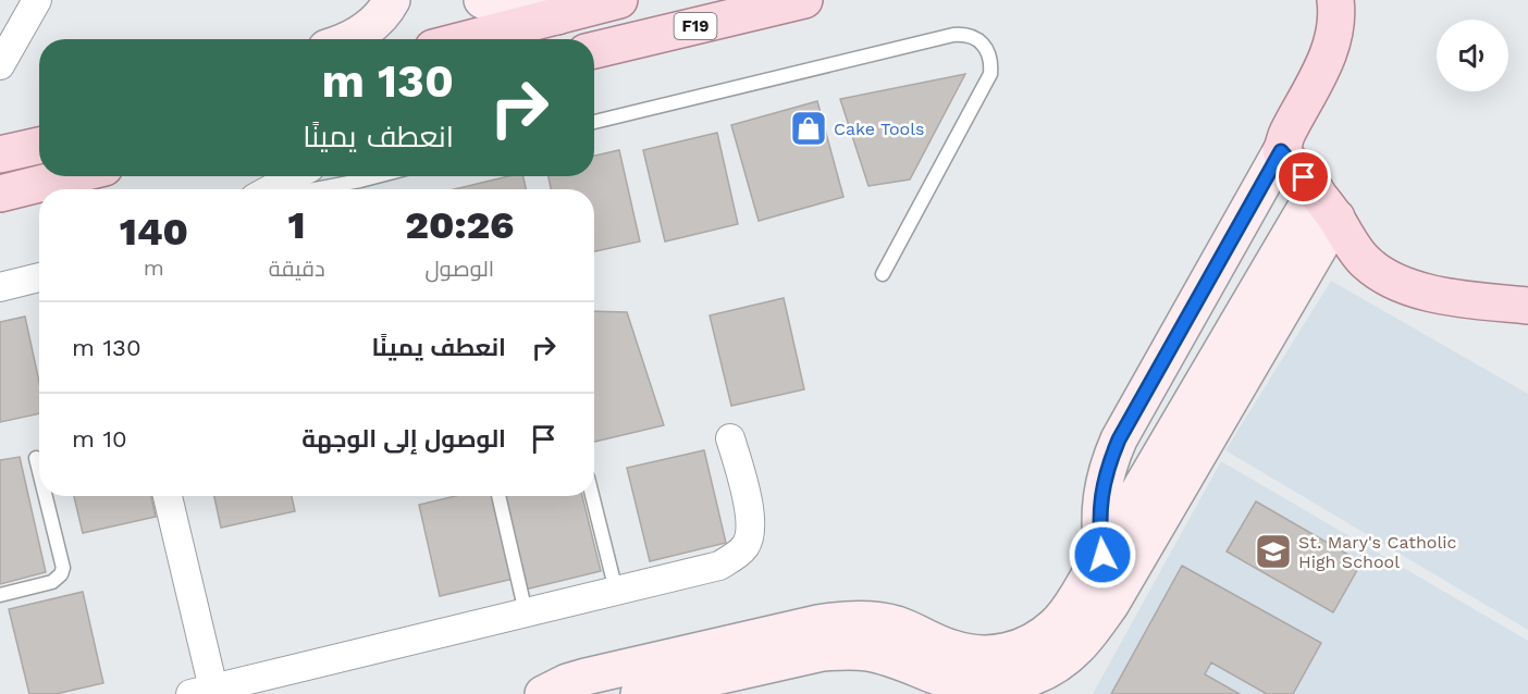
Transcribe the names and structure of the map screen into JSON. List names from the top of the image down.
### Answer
{
  "streets": {
    "main road": ["F19"]
  },
  "places": {
    "shop": ["Cake Tools"],
    "school or university": ["St. Mary's Catholic High School"]
  },
  "page": {
    "turn": ["130 m", "انعطف يمينًا"],
    "eta": [
      "20:26",
      "الوصول",
      "1",
      "دقيقة",
      "140",
      "m"
    ],
    "list": [
      {
        "name": "انعطف يمينًا",
        "value": "130 m"
      },
      {
        "name": "الوصول إلى الوجهة",
        "value": "10 m"
      }
    ]
  }
}
